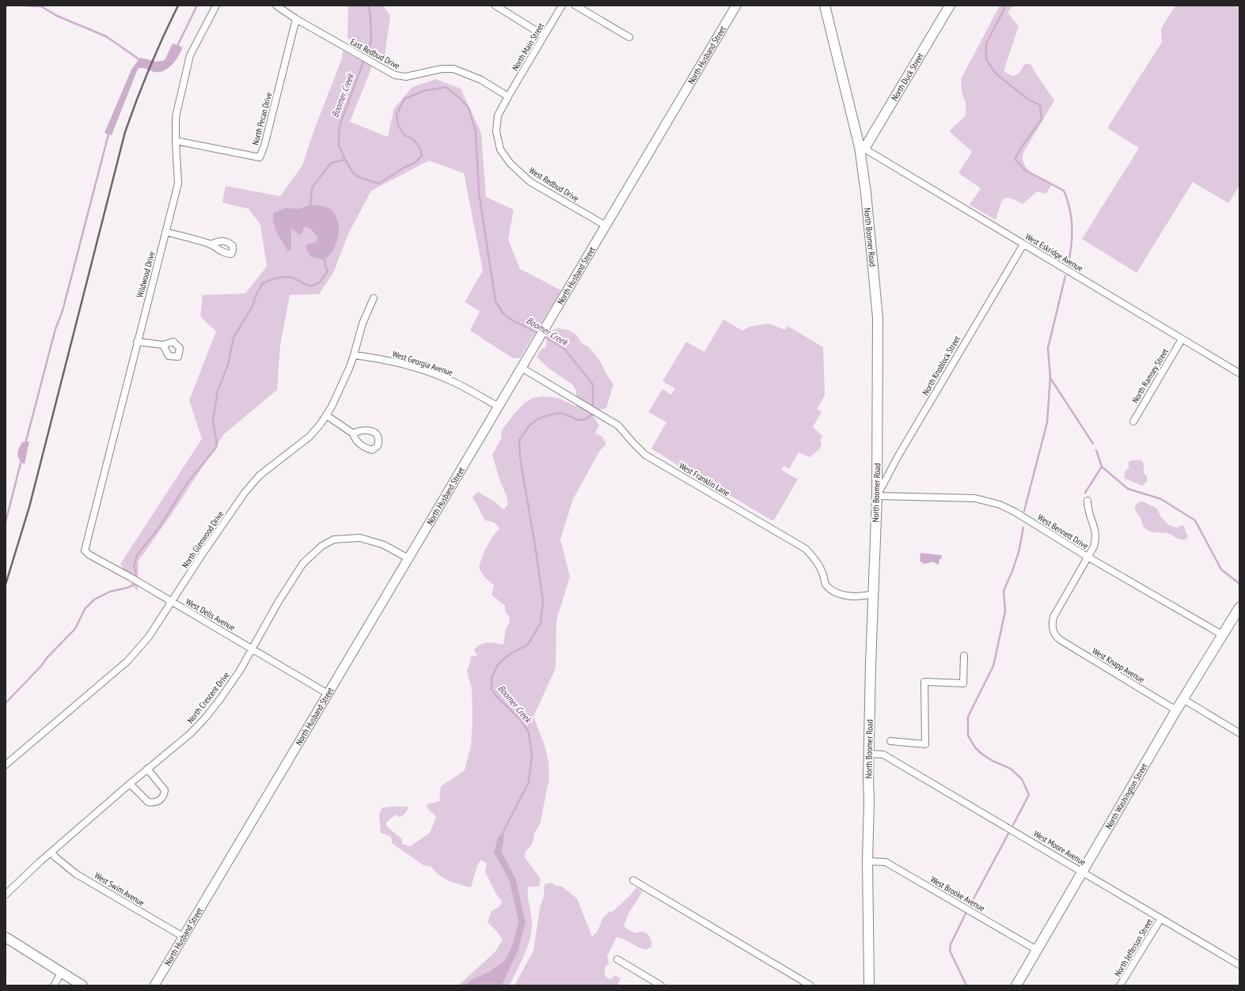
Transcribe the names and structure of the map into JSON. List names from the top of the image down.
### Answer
{
  "streets": {
    "main road": ["North Duck Street", "North Boomer Road", "North Washington Street"],
    "street": [
      "North Main Street",
      "East Redbud Drive",
      "North Husband Street",
      "North Pecan Drive",
      "West Redbud Drive",
      "West Eskridge Avenue",
      "Wildwood Drive",
      "West Georgia Avenue",
      "North Knoblock Street",
      "North Ramsey Street",
      "West Franklin Lane",
      "West Bennett Drive",
      "North Glenwood Drive",
      "West Dells Avenue",
      "West Knapp Avenue",
      "North Crescent Drive",
      "West Moore Avenue",
      "West Swim Avenue",
      "West Brooke Avenue",
      "North Jefferson Street"
    ]
  },
  "crossings": [
    ["North Main Street", "East Redbud Drive"],
    ["North Main Street", "West Redbud Drive"],
    ["East Redbud Drive", "North Pecan Drive"],
    ["East Redbud Drive", "West Redbud Drive"],
    ["North Husband Street", "West Redbud Drive"],
    ["North Husband Street", "West Georgia Avenue"],
    ["North Husband Street", "West Franklin Lane"],
    ["North Husband Street", "West Dells Avenue"],
    ["North Husband Street", "North Crescent Drive"],
    ["North Husband Street", "West Swim Avenue"],
    ["North Duck Street", "North Boomer Road"],
    ["North Duck Street", "West Eskridge Avenue"],
    ["North Pecan Drive", "Wildwood Drive"],
    ["North Boomer Road", "West Eskridge Avenue"],
    ["North Boomer Road", "North Knoblock Street"],
    ["North Boomer Road", "West Franklin Lane"],
    ["North Boomer Road", "West Bennett Drive"],
    ["North Boomer Road", "West Moore Avenue"],
    ["North Boomer Road", "West Brooke Avenue"],
    ["West Eskridge Avenue", "North Knoblock Street"],
    ["West Eskridge Avenue", "North Ramsey Street"],
    ["Wildwood Drive", "West Dells Avenue"],
    ["West Georgia Avenue", "North Glenwood Drive"],
    ["North Knoblock Street", "West Bennett Drive"],
    ["West Bennett Drive", "West Knapp Avenue"],
    ["West Bennett Drive", "North Washington Street"],
    ["North Glenwood Drive", "West Dells Avenue"],
    ["West Dells Avenue", "North Crescent Drive"],
    ["West Knapp Avenue", "North Washington Street"],
    ["North Crescent Drive", "West Swim Avenue"],
    ["North Washington Street", "West Moore Avenue"],
    ["North Washington Street", "West Brooke Avenue"],
    ["West Moore Avenue", "North Jefferson Street"]
  ],
  "water": ["Boomer Creek"]
}
